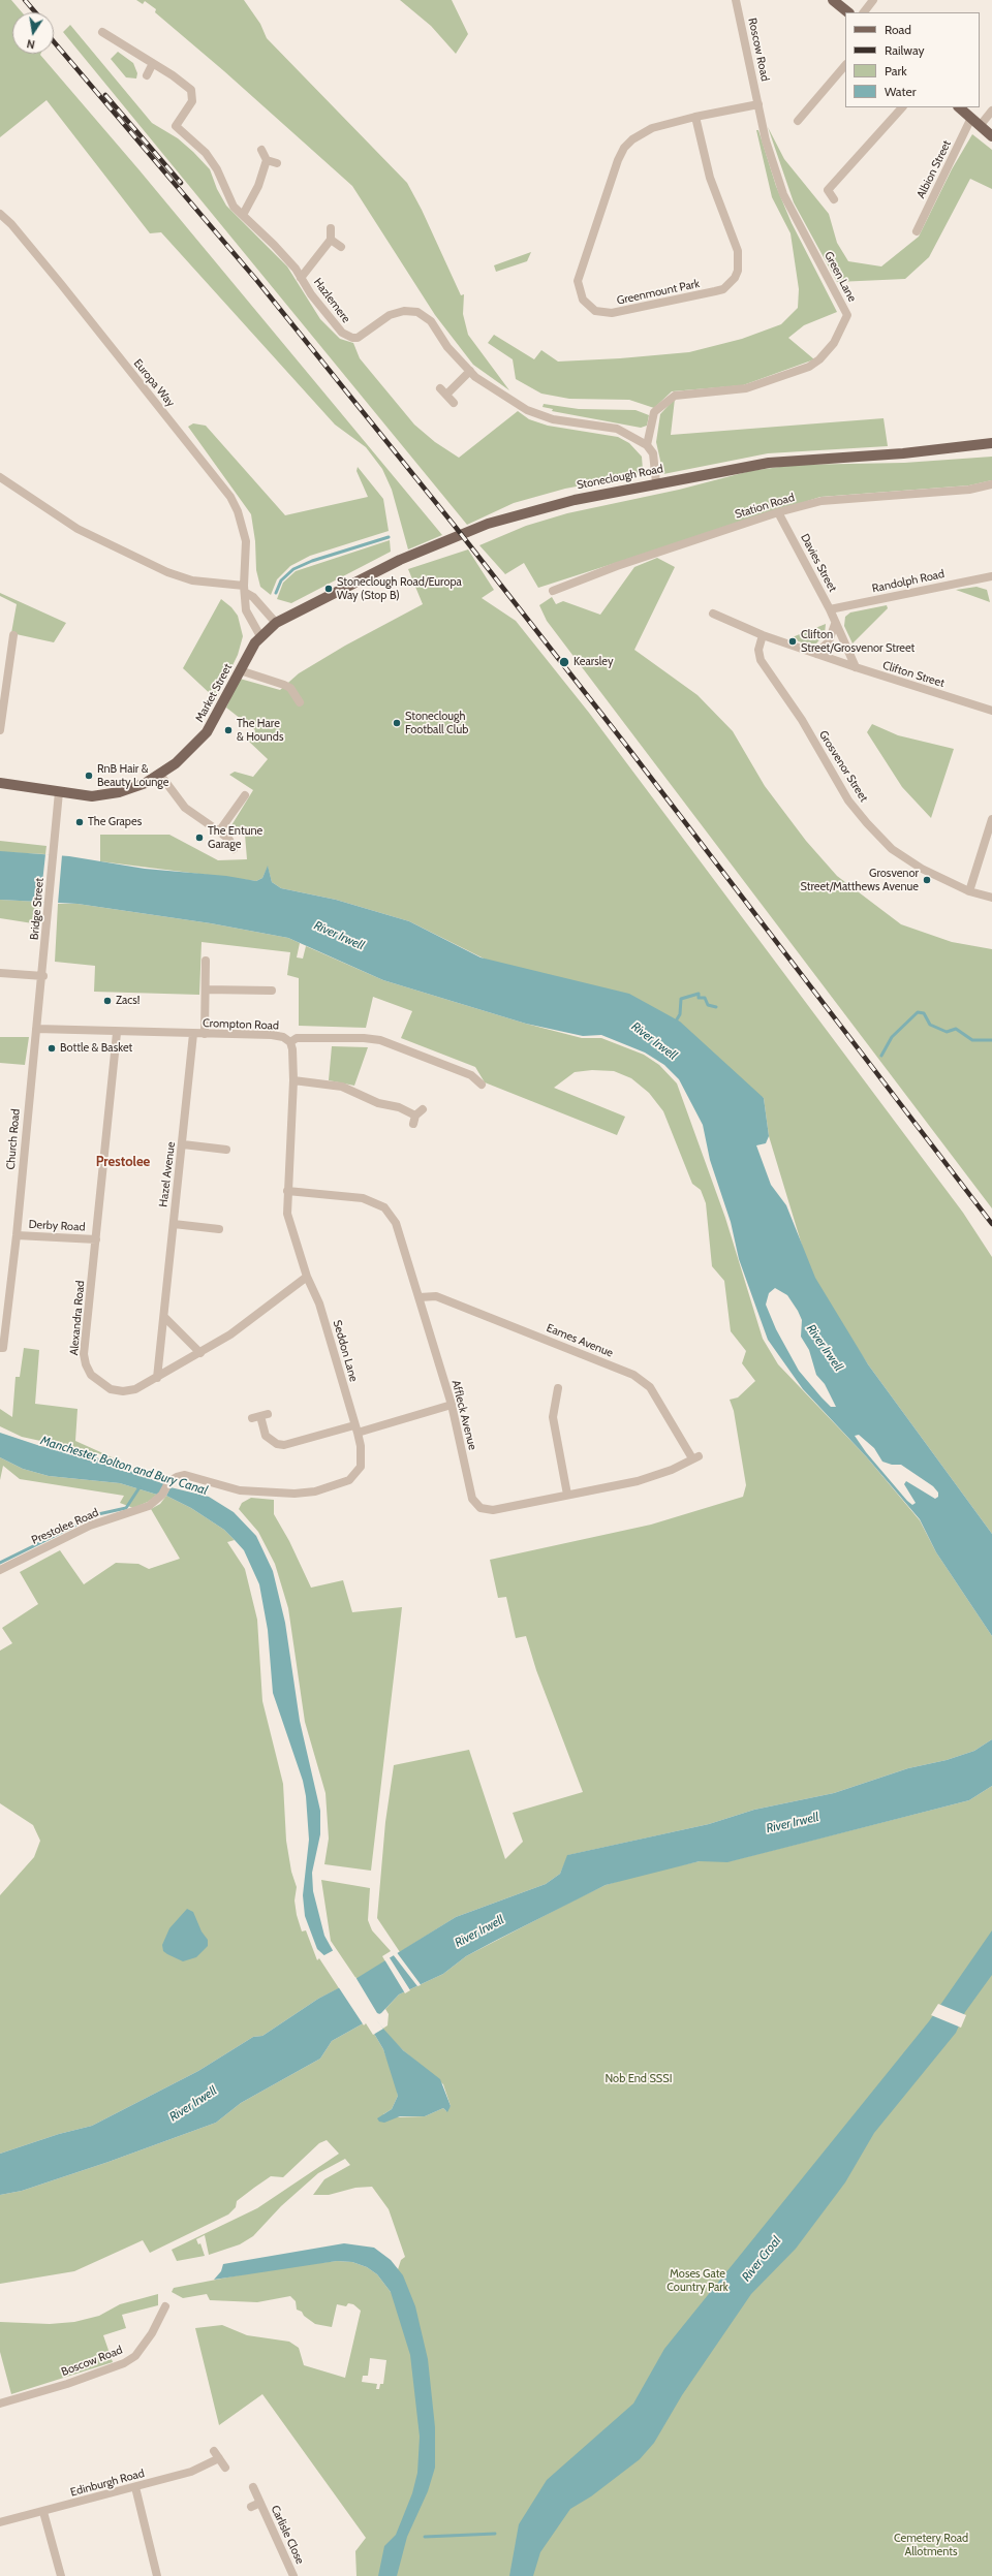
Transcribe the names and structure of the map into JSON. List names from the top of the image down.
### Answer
{
  "streets": {
    "main road": ["Stoneclough Road", "Market Street"],
    "street": [
      "Roscow Road",
      "Albion Street",
      "Green Lane",
      "Greenmount Park",
      "Hazlemere",
      "Europa Way",
      "Station Road",
      "Davies Street",
      "Randolph Road",
      "Clifton Street",
      "Grosvenor Street",
      "Bridge Street",
      "Crompton Road",
      "Church Road",
      "Hazel Avenue",
      "Derby Road",
      "Alexandra Road",
      "Eames Avenue",
      "Seddon Lane",
      "Affleck Avenue",
      "Prestolee Road",
      "Boscow Road",
      "Edinburgh Road",
      "Carlisle Close"
    ]
  },
  "crossings": [
    ["Roscow Road", "Green Lane"],
    ["Roscow Road", "Greenmount Park"],
    ["Green Lane", "Greenmount Park"],
    ["Green Lane", "Hazlemere"],
    ["Europa Way", "Market Street"],
    ["Stoneclough Road", "Market Street"],
    ["Station Road", "Davies Street"],
    ["Davies Street", "Randolph Road"],
    ["Davies Street", "Clifton Street"],
    ["Clifton Street", "Grosvenor Street"],
    ["Market Street", "Bridge Street"],
    ["Bridge Street", "Crompton Road"],
    ["Bridge Street", "Church Road"],
    ["Crompton Road", "Church Road"],
    ["Crompton Road", "Hazel Avenue"],
    ["Crompton Road", "Alexandra Road"],
    ["Crompton Road", "Seddon Lane"],
    ["Church Road", "Derby Road"],
    ["Hazel Avenue", "Alexandra Road"],
    ["Derby Road", "Alexandra Road"],
    ["Alexandra Road", "Seddon Lane"],
    ["Eames Avenue", "Affleck Avenue"],
    ["Seddon Lane", "Affleck Avenue"],
    ["Seddon Lane", "Prestolee Road"]
  ],
  "districts": ["Prestolee"],
  "water": ["River Irwell", "Manchester, Bolton and Bury Canal", "River Croal"],
  "parks": ["Nob End SSSI", "Moses Gate Country Park", "Cemetery Road Allotments"],
  "places": [
    "Stoneclough Road/Europa Way (Stop B)",
    "Clifton Street/Grosvenor Street",
    "Kearsley",
    "Stoneclough Football Club",
    "The Hare & Hounds",
    "RnB Hair & Beauty Lounge",
    "The Grapes",
    "The Entune Garage",
    "Grosvenor Street/Matthews Avenue",
    "Zacs!",
    "Bottle & Basket"
  ],
  "legend": [
    "Road",
    "Railway",
    "Park",
    "Water"
  ],
  "north": "bottom"
}
